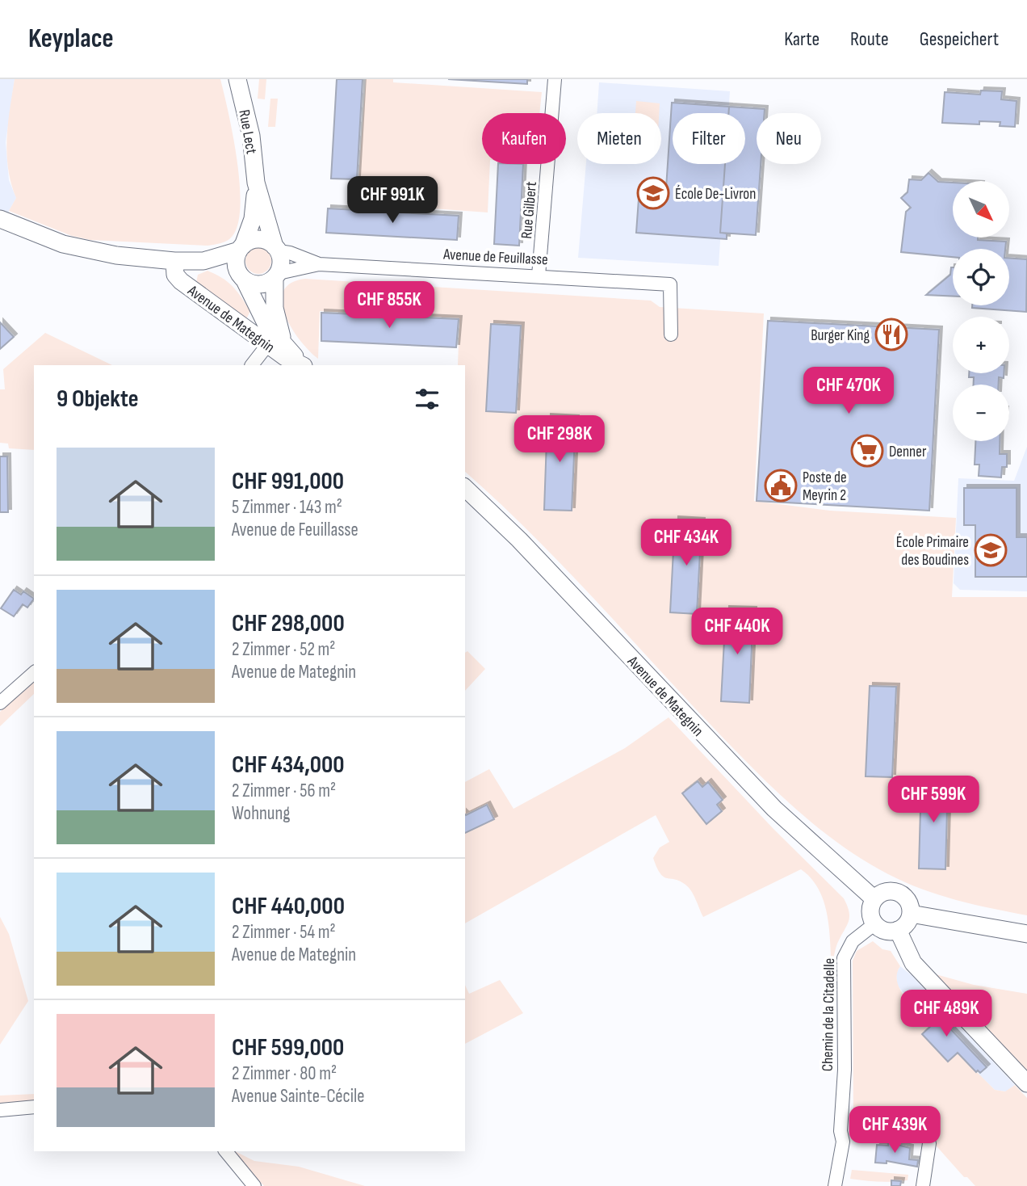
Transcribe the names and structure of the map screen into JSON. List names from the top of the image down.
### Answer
{
  "streets": {
    "main road": ["Rue Lect", "Avenue de Mategnin"],
    "street": ["Rue Gilbert", "Avenue de Feuillasse", "Chemin de la Citadelle"]
  },
  "crossings": [
    ["Rue Lect", "Avenue de Feuillasse"],
    ["Rue Lect", "Avenue de Mategnin"],
    ["Rue Gilbert", "Avenue de Feuillasse"],
    ["Avenue de Feuillasse", "Avenue de Mategnin"],
    ["Avenue de Mategnin", "Chemin de la Citadelle"]
  ],
  "places": {
    "school or university": ["École De-Livron", "École Primaire des Boudines"],
    "restaurant": ["Burger King"],
    "supermarket": ["Denner"],
    "public building": ["Poste de Meyrin 2"]
  },
  "north": "bottom right",
  "page": {
    "header": "Keyplace",
    "nav": ["Karte", "Route", "Gespeichert"],
    "chip": [
      "Kaufen",
      "Mieten",
      "Filter",
      "Neu"
    ],
    "price": [
      "CHF 991K",
      "CHF 855K",
      "CHF 470K",
      "CHF 298K",
      "CHF 434K",
      "CHF 440K",
      "CHF 599K",
      "CHF 489K",
      "CHF 439K"
    ],
    "map_buttons": ["+", "−"],
    "heading": "9 Objekte",
    "list": [
      {
        "name": "CHF 991,000",
        "note": "5 Zimmer · 143 m² · Avenue de Feuillasse"
      },
      {
        "name": "CHF 298,000",
        "note": "2 Zimmer · 52 m² · Avenue de Mategnin"
      },
      {
        "name": "CHF 434,000",
        "note": "2 Zimmer · 56 m² · Wohnung"
      },
      {
        "name": "CHF 440,000",
        "note": "2 Zimmer · 54 m² · Avenue de Mategnin"
      },
      {
        "name": "CHF 599,000",
        "note": "2 Zimmer · 80 m² · Avenue Sainte-Cécile"
      }
    ]
  }
}
